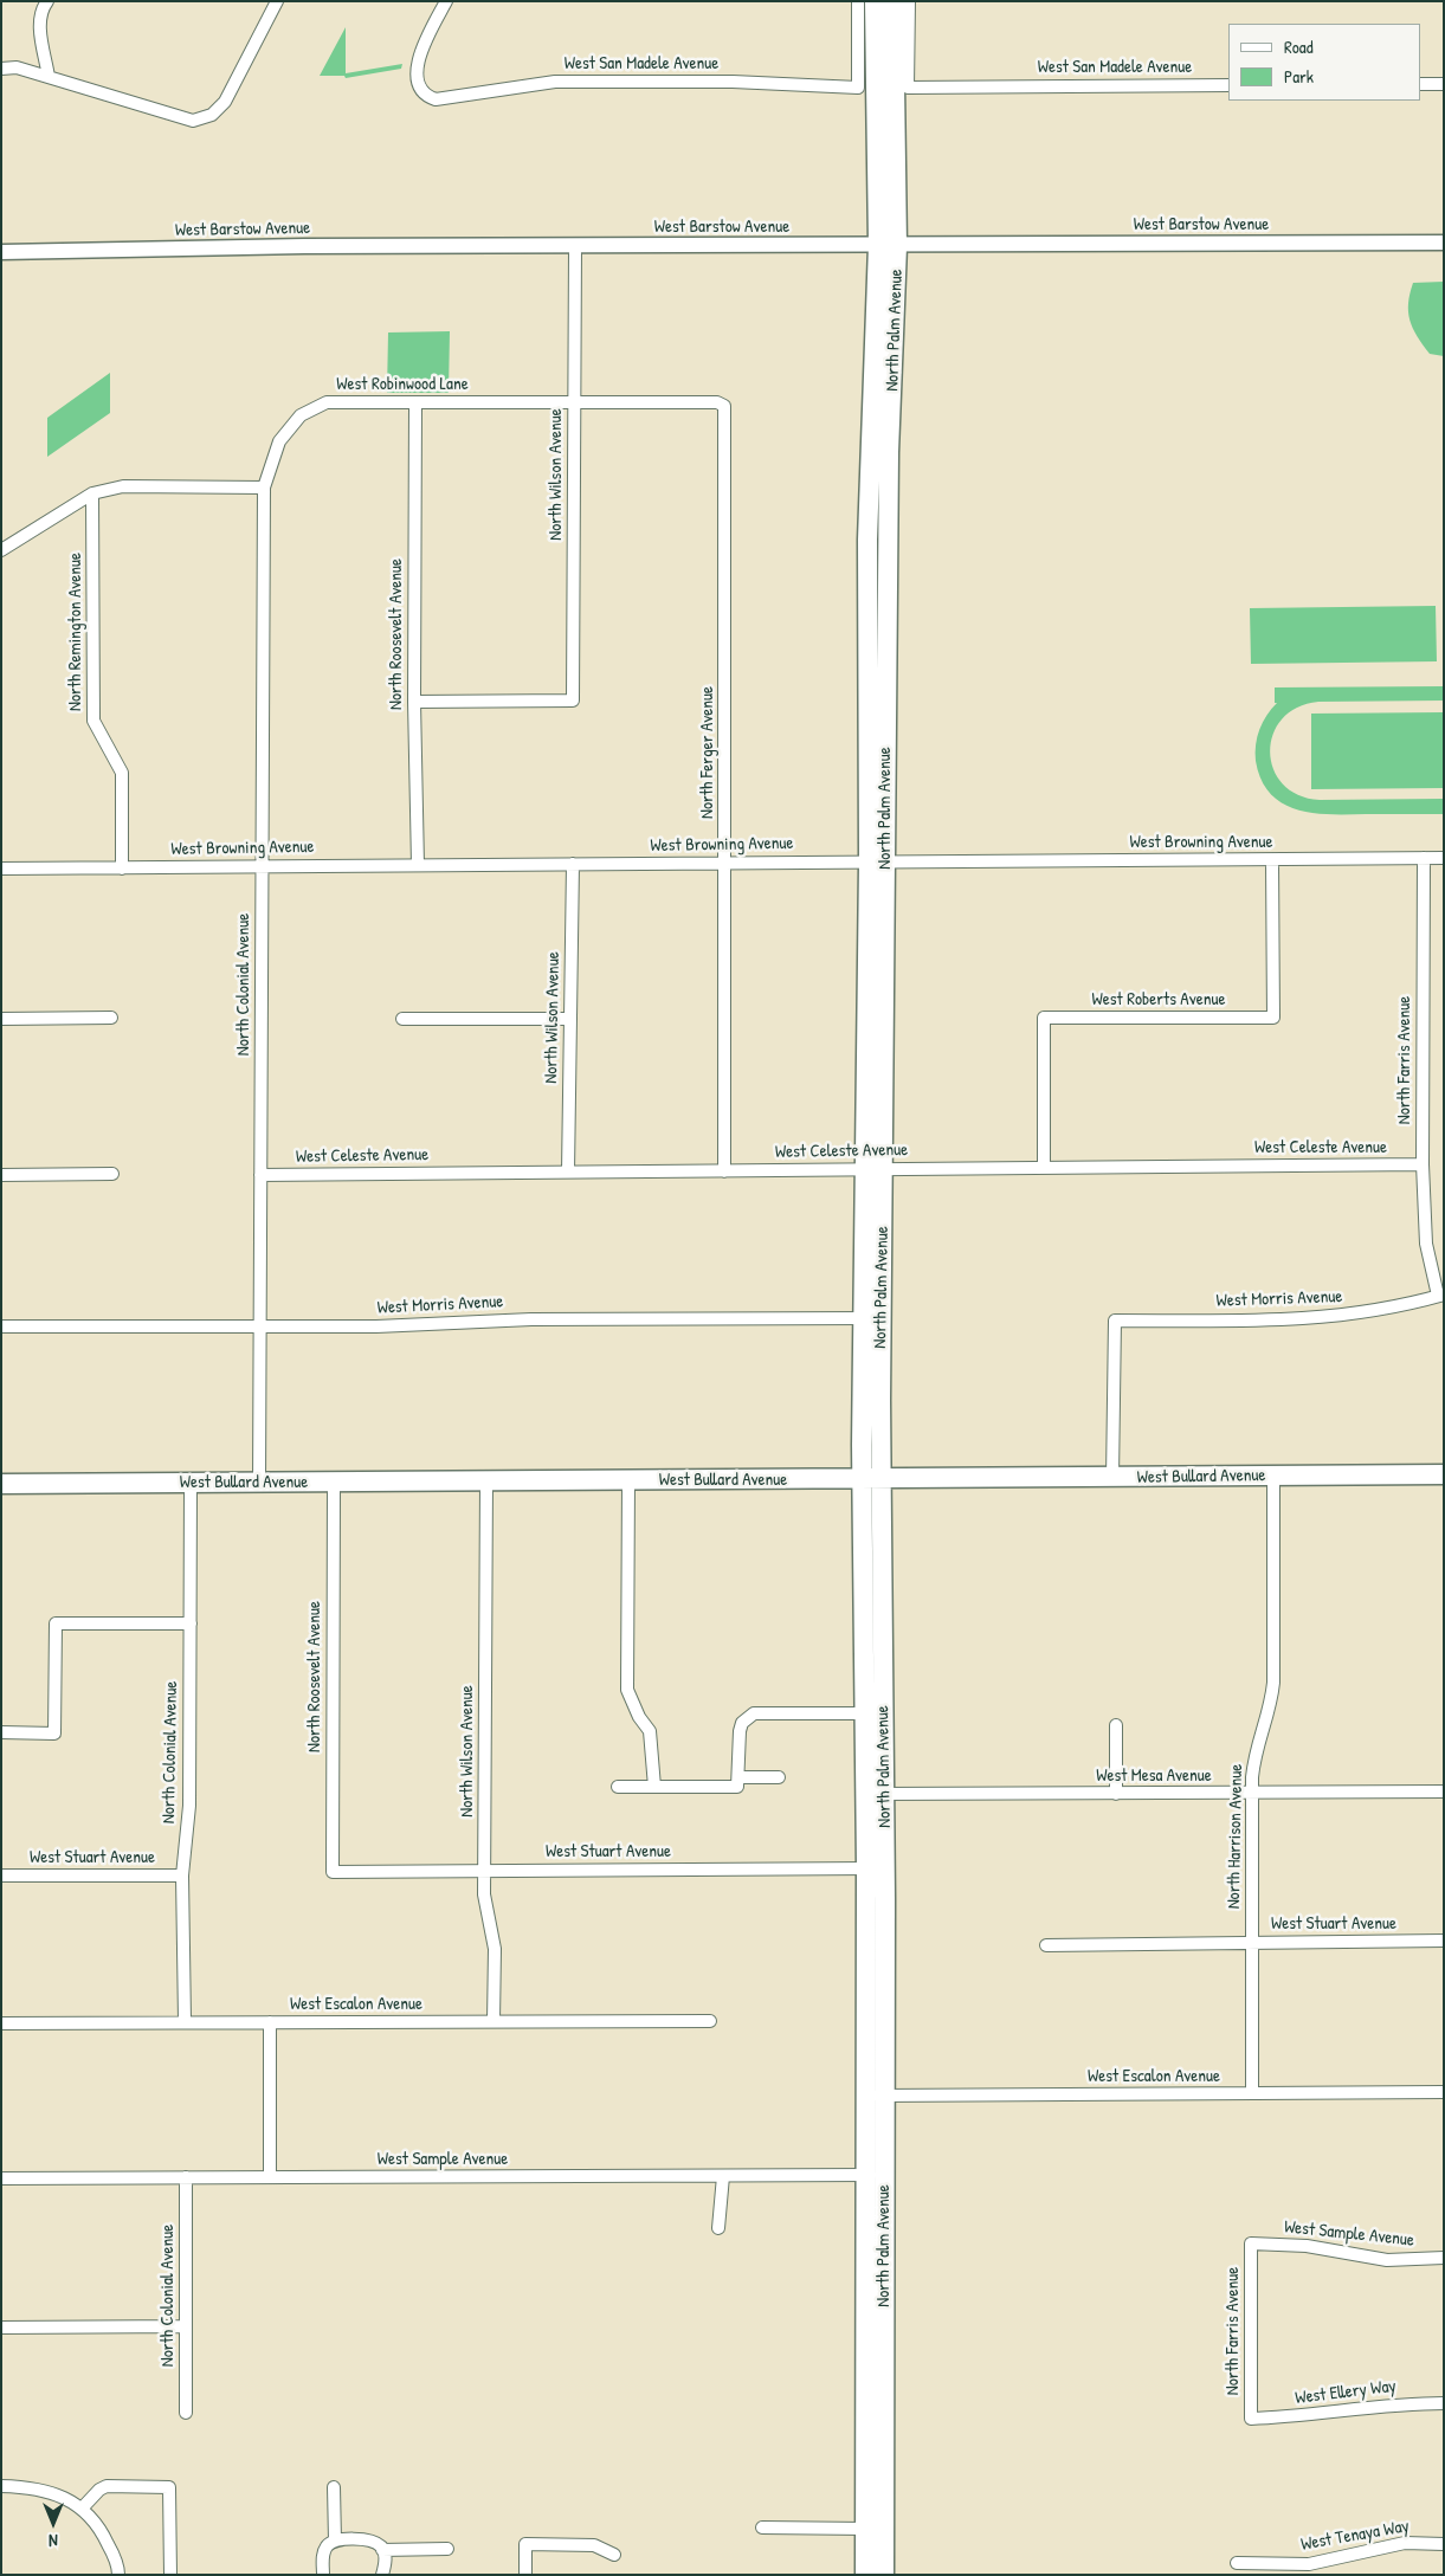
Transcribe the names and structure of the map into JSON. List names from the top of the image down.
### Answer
{
  "streets": {
    "main road": ["North Palm Avenue", "West Bullard Avenue"],
    "street": [
      "West San Madele Avenue",
      "West Barstow Avenue",
      "West Robinwood Lane",
      "North Wilson Avenue",
      "North Remington Avenue",
      "North Roosevelt Avenue",
      "North Ferger Avenue",
      "West Browning Avenue",
      "North Colonial Avenue",
      "West Roberts Avenue",
      "North Farris Avenue",
      "West Celeste Avenue",
      "West Morris Avenue",
      "West Mesa Avenue",
      "North Harrison Avenue",
      "West Stuart Avenue",
      "West Escalon Avenue",
      "West Sample Avenue",
      "West Ellery Way",
      "West Tenaya Way"
    ]
  },
  "crossings": [
    ["West Barstow Avenue", "North Palm Avenue"],
    ["West Barstow Avenue", "North Wilson Avenue"],
    ["North Palm Avenue", "West Browning Avenue"],
    ["North Palm Avenue", "West Celeste Avenue"],
    ["North Palm Avenue", "West Morris Avenue"],
    ["North Palm Avenue", "West Bullard Avenue"],
    ["North Palm Avenue", "West Mesa Avenue"],
    ["North Palm Avenue", "West Stuart Avenue"],
    ["North Palm Avenue", "West Escalon Avenue"],
    ["North Palm Avenue", "West Sample Avenue"],
    ["West Robinwood Lane", "North Wilson Avenue"],
    ["West Robinwood Lane", "North Roosevelt Avenue"],
    ["West Robinwood Lane", "North Ferger Avenue"],
    ["West Robinwood Lane", "North Colonial Avenue"],
    ["North Wilson Avenue", "North Roosevelt Avenue"],
    ["North Wilson Avenue", "West Browning Avenue"],
    ["North Wilson Avenue", "West Celeste Avenue"],
    ["North Wilson Avenue", "West Bullard Avenue"],
    ["North Wilson Avenue", "West Stuart Avenue"],
    ["North Wilson Avenue", "West Escalon Avenue"],
    ["North Remington Avenue", "West Browning Avenue"],
    ["North Roosevelt Avenue", "West Browning Avenue"],
    ["North Roosevelt Avenue", "West Bullard Avenue"],
    ["North Roosevelt Avenue", "West Stuart Avenue"],
    ["North Ferger Avenue", "West Browning Avenue"],
    ["North Ferger Avenue", "West Celeste Avenue"],
    ["West Browning Avenue", "North Colonial Avenue"],
    ["West Browning Avenue", "West Roberts Avenue"],
    ["West Browning Avenue", "North Farris Avenue"],
    ["North Colonial Avenue", "West Celeste Avenue"],
    ["North Colonial Avenue", "West Morris Avenue"],
    ["North Colonial Avenue", "West Bullard Avenue"],
    ["North Colonial Avenue", "West Stuart Avenue"],
    ["North Colonial Avenue", "West Escalon Avenue"],
    ["North Colonial Avenue", "West Sample Avenue"],
    ["West Roberts Avenue", "West Celeste Avenue"],
    ["North Farris Avenue", "West Celeste Avenue"],
    ["North Farris Avenue", "West Morris Avenue"],
    ["North Farris Avenue", "West Sample Avenue"],
    ["North Farris Avenue", "West Ellery Way"],
    ["West Morris Avenue", "West Bullard Avenue"],
    ["West Bullard Avenue", "North Harrison Avenue"],
    ["West Mesa Avenue", "North Harrison Avenue"],
    ["North Harrison Avenue", "West Stuart Avenue"],
    ["North Harrison Avenue", "West Escalon Avenue"]
  ],
  "legend": ["Road", "Park"],
  "north": "bottom"
}
